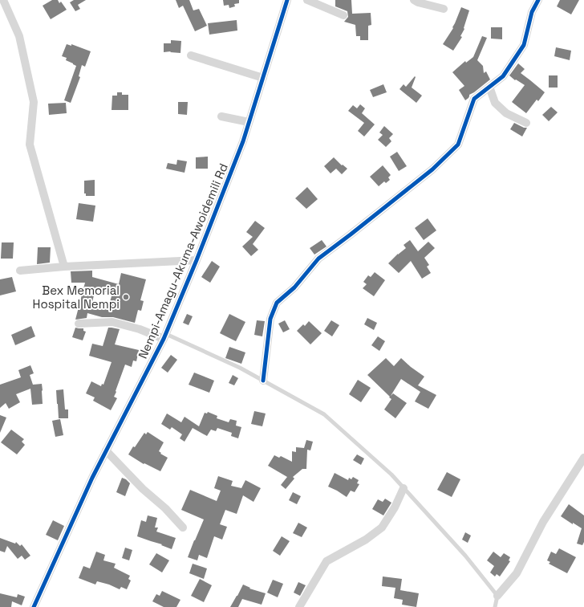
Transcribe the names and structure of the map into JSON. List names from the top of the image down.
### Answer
{
  "streets": {
    "street": ["Nempi-Amagu-Akuma-Awoidemili Rd"]
  },
  "places": ["Bex Memorial Hospital Nempi"]
}
